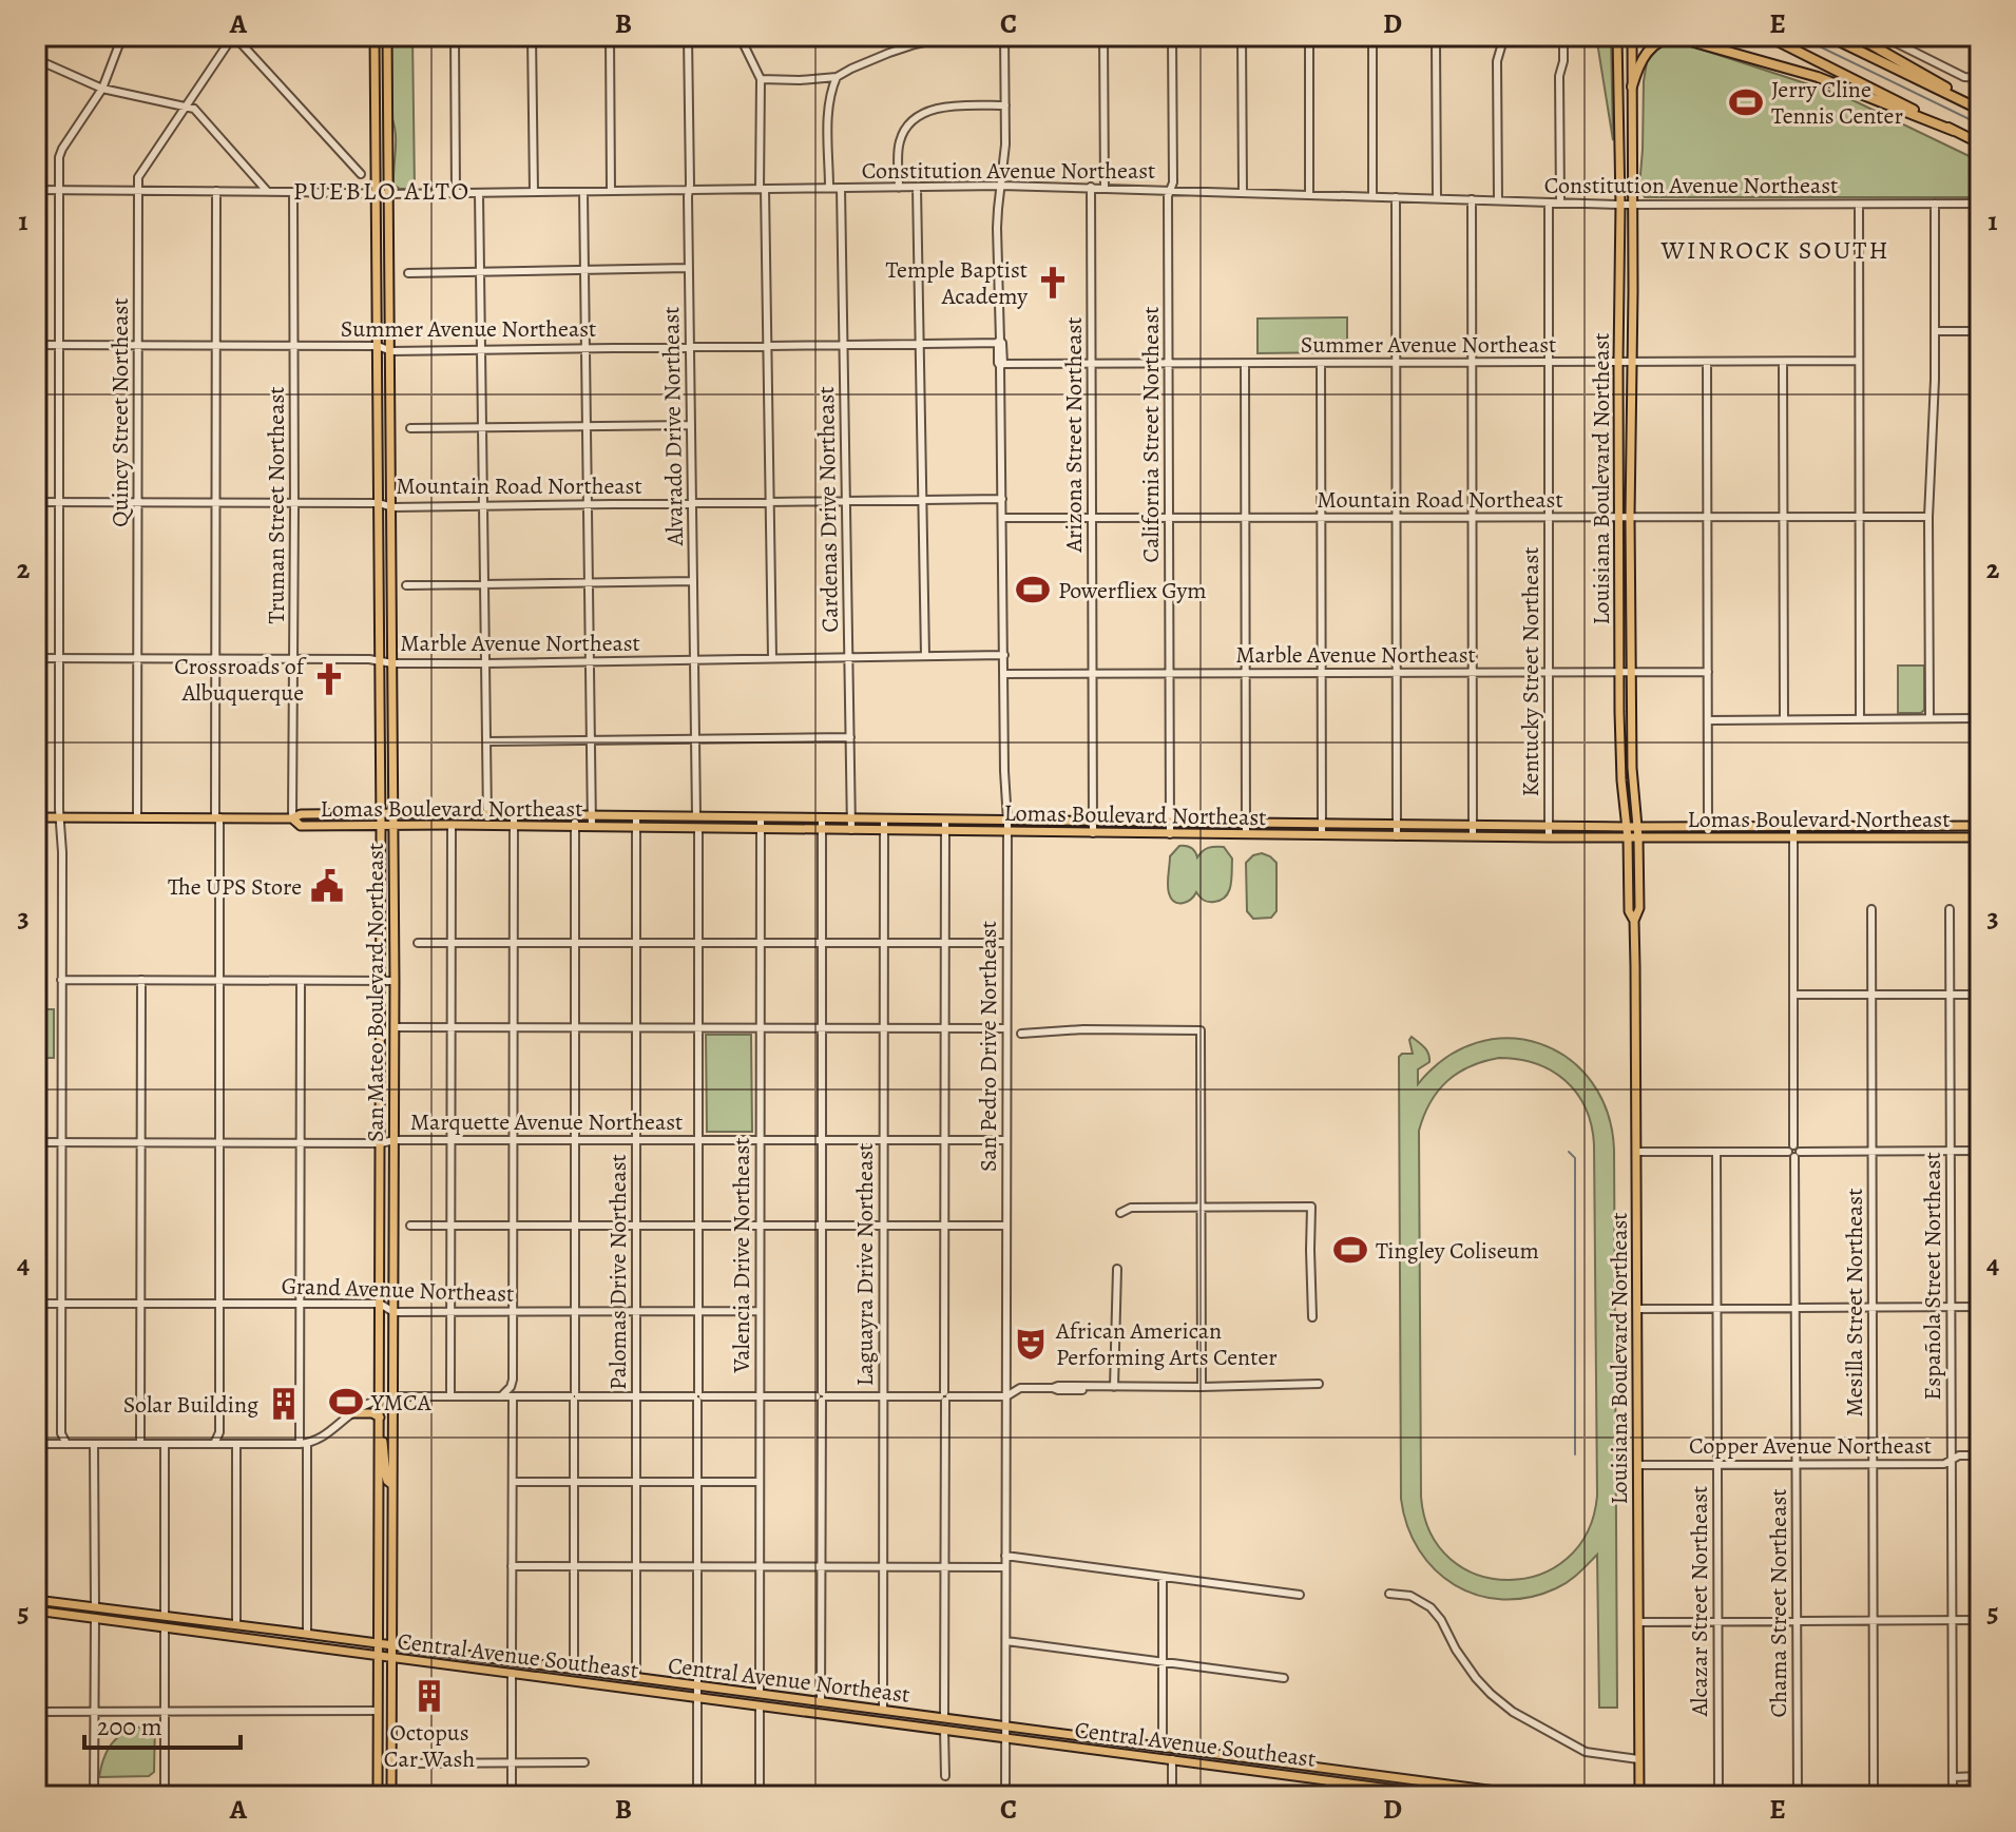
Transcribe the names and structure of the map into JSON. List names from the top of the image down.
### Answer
{
  "streets": {
    "main road": [
      "Louisiana Boulevard Northeast",
      "Lomas Boulevard Northeast",
      "San Mateo Boulevard Northeast",
      "Central Avenue Southeast",
      "Central Avenue Northeast"
    ],
    "street": [
      "Constitution Avenue Northeast",
      "Summer Avenue Northeast",
      "Quincy Street Northeast",
      "Alvarado Drive Northeast",
      "Arizona Street Northeast",
      "California Street Northeast",
      "Mountain Road Northeast",
      "Truman Street Northeast",
      "Cardenas Drive Northeast",
      "Marble Avenue Northeast",
      "Kentucky Street Northeast",
      "San Pedro Drive Northeast",
      "Marquette Avenue Northeast",
      "Valencia Drive Northeast",
      "Laguayra Drive Northeast",
      "Palomas Drive Northeast",
      "Española Street Northeast",
      "Grand Avenue Northeast",
      "Mesilla Street Northeast",
      "Copper Avenue Northeast",
      "Alcazar Street Northeast",
      "Chama Street Northeast"
    ]
  },
  "crossings": [
    ["Constitution Avenue Northeast", "Quincy Street Northeast"],
    ["Constitution Avenue Northeast", "Alvarado Drive Northeast"],
    ["Constitution Avenue Northeast", "Arizona Street Northeast"],
    ["Constitution Avenue Northeast", "California Street Northeast"],
    ["Constitution Avenue Northeast", "Louisiana Boulevard Northeast"],
    ["Constitution Avenue Northeast", "Truman Street Northeast"],
    ["Constitution Avenue Northeast", "Cardenas Drive Northeast"],
    ["Constitution Avenue Northeast", "Kentucky Street Northeast"],
    ["Constitution Avenue Northeast", "San Mateo Boulevard Northeast"],
    ["Constitution Avenue Northeast", "San Pedro Drive Northeast"],
    ["Summer Avenue Northeast", "Quincy Street Northeast"],
    ["Summer Avenue Northeast", "Alvarado Drive Northeast"],
    ["Summer Avenue Northeast", "Arizona Street Northeast"],
    ["Summer Avenue Northeast", "California Street Northeast"],
    ["Summer Avenue Northeast", "Louisiana Boulevard Northeast"],
    ["Summer Avenue Northeast", "Truman Street Northeast"],
    ["Summer Avenue Northeast", "Cardenas Drive Northeast"],
    ["Summer Avenue Northeast", "Kentucky Street Northeast"],
    ["Summer Avenue Northeast", "San Mateo Boulevard Northeast"],
    ["Summer Avenue Northeast", "San Pedro Drive Northeast"],
    ["Quincy Street Northeast", "Mountain Road Northeast"],
    ["Quincy Street Northeast", "Marble Avenue Northeast"],
    ["Quincy Street Northeast", "Lomas Boulevard Northeast"],
    ["Alvarado Drive Northeast", "Mountain Road Northeast"],
    ["Alvarado Drive Northeast", "Marble Avenue Northeast"],
    ["Alvarado Drive Northeast", "Lomas Boulevard Northeast"],
    ["Arizona Street Northeast", "Mountain Road Northeast"],
    ["Arizona Street Northeast", "Marble Avenue Northeast"],
    ["Arizona Street Northeast", "Lomas Boulevard Northeast"],
    ["California Street Northeast", "Mountain Road Northeast"],
    ["California Street Northeast", "Marble Avenue Northeast"],
    ["California Street Northeast", "Lomas Boulevard Northeast"],
    ["Louisiana Boulevard Northeast", "Mountain Road Northeast"],
    ["Louisiana Boulevard Northeast", "Marble Avenue Northeast"],
    ["Louisiana Boulevard Northeast", "Lomas Boulevard Northeast"],
    ["Louisiana Boulevard Northeast", "Copper Avenue Northeast"],
    ["Mountain Road Northeast", "Truman Street Northeast"],
    ["Mountain Road Northeast", "Cardenas Drive Northeast"],
    ["Mountain Road Northeast", "Kentucky Street Northeast"],
    ["Mountain Road Northeast", "San Mateo Boulevard Northeast"],
    ["Mountain Road Northeast", "San Pedro Drive Northeast"],
    ["Truman Street Northeast", "Marble Avenue Northeast"],
    ["Truman Street Northeast", "Lomas Boulevard Northeast"],
    ["Cardenas Drive Northeast", "Marble Avenue Northeast"],
    ["Cardenas Drive Northeast", "Lomas Boulevard Northeast"],
    ["Marble Avenue Northeast", "Kentucky Street Northeast"],
    ["Marble Avenue Northeast", "San Mateo Boulevard Northeast"],
    ["Marble Avenue Northeast", "San Pedro Drive Northeast"],
    ["Kentucky Street Northeast", "Lomas Boulevard Northeast"],
    ["Lomas Boulevard Northeast", "San Mateo Boulevard Northeast"],
    ["Lomas Boulevard Northeast", "San Pedro Drive Northeast"],
    ["Lomas Boulevard Northeast", "Valencia Drive Northeast"],
    ["Lomas Boulevard Northeast", "Laguayra Drive Northeast"],
    ["Lomas Boulevard Northeast", "Palomas Drive Northeast"],
    ["Lomas Boulevard Northeast", "Chama Street Northeast"],
    ["San Mateo Boulevard Northeast", "Marquette Avenue Northeast"],
    ["San Mateo Boulevard Northeast", "Grand Avenue Northeast"],
    ["San Mateo Boulevard Northeast", "Central Avenue Southeast"],
    ["San Mateo Boulevard Northeast", "Central Avenue Northeast"],
    ["San Pedro Drive Northeast", "Marquette Avenue Northeast"],
    ["San Pedro Drive Northeast", "Central Avenue Southeast"],
    ["San Pedro Drive Northeast", "Central Avenue Northeast"],
    ["Marquette Avenue Northeast", "Valencia Drive Northeast"],
    ["Marquette Avenue Northeast", "Laguayra Drive Northeast"],
    ["Marquette Avenue Northeast", "Palomas Drive Northeast"],
    ["Valencia Drive Northeast", "Grand Avenue Northeast"],
    ["Valencia Drive Northeast", "Central Avenue Northeast"],
    ["Laguayra Drive Northeast", "Central Avenue Northeast"],
    ["Palomas Drive Northeast", "Grand Avenue Northeast"],
    ["Palomas Drive Northeast", "Central Avenue Northeast"],
    ["Española Street Northeast", "Copper Avenue Northeast"],
    ["Mesilla Street Northeast", "Copper Avenue Northeast"],
    ["Copper Avenue Northeast", "Alcazar Street Northeast"],
    ["Copper Avenue Northeast", "Chama Street Northeast"]
  ],
  "districts": ["PUEBLO ALTO", "WINROCK SOUTH"],
  "places": {
    "sports": [
      "Jerry Cline Tennis Center",
      "Powerfliex Gym",
      "Tingley Coliseum",
      "YMCA"
    ],
    "church": ["Temple Baptist Academy", "Crossroads of Albuquerque"],
    "public building": ["The UPS Store"],
    "theatre": ["African American Performing Arts Center"],
    "building": ["Solar Building", "Octopus Car Wash"]
  },
  "scale_bar": "200 m",
  "grid": {
    "columns": [
      "A",
      "B",
      "C",
      "D",
      "E"
    ],
    "rows": [
      "1",
      "2",
      "3",
      "4",
      "5"
    ]
  }
}
